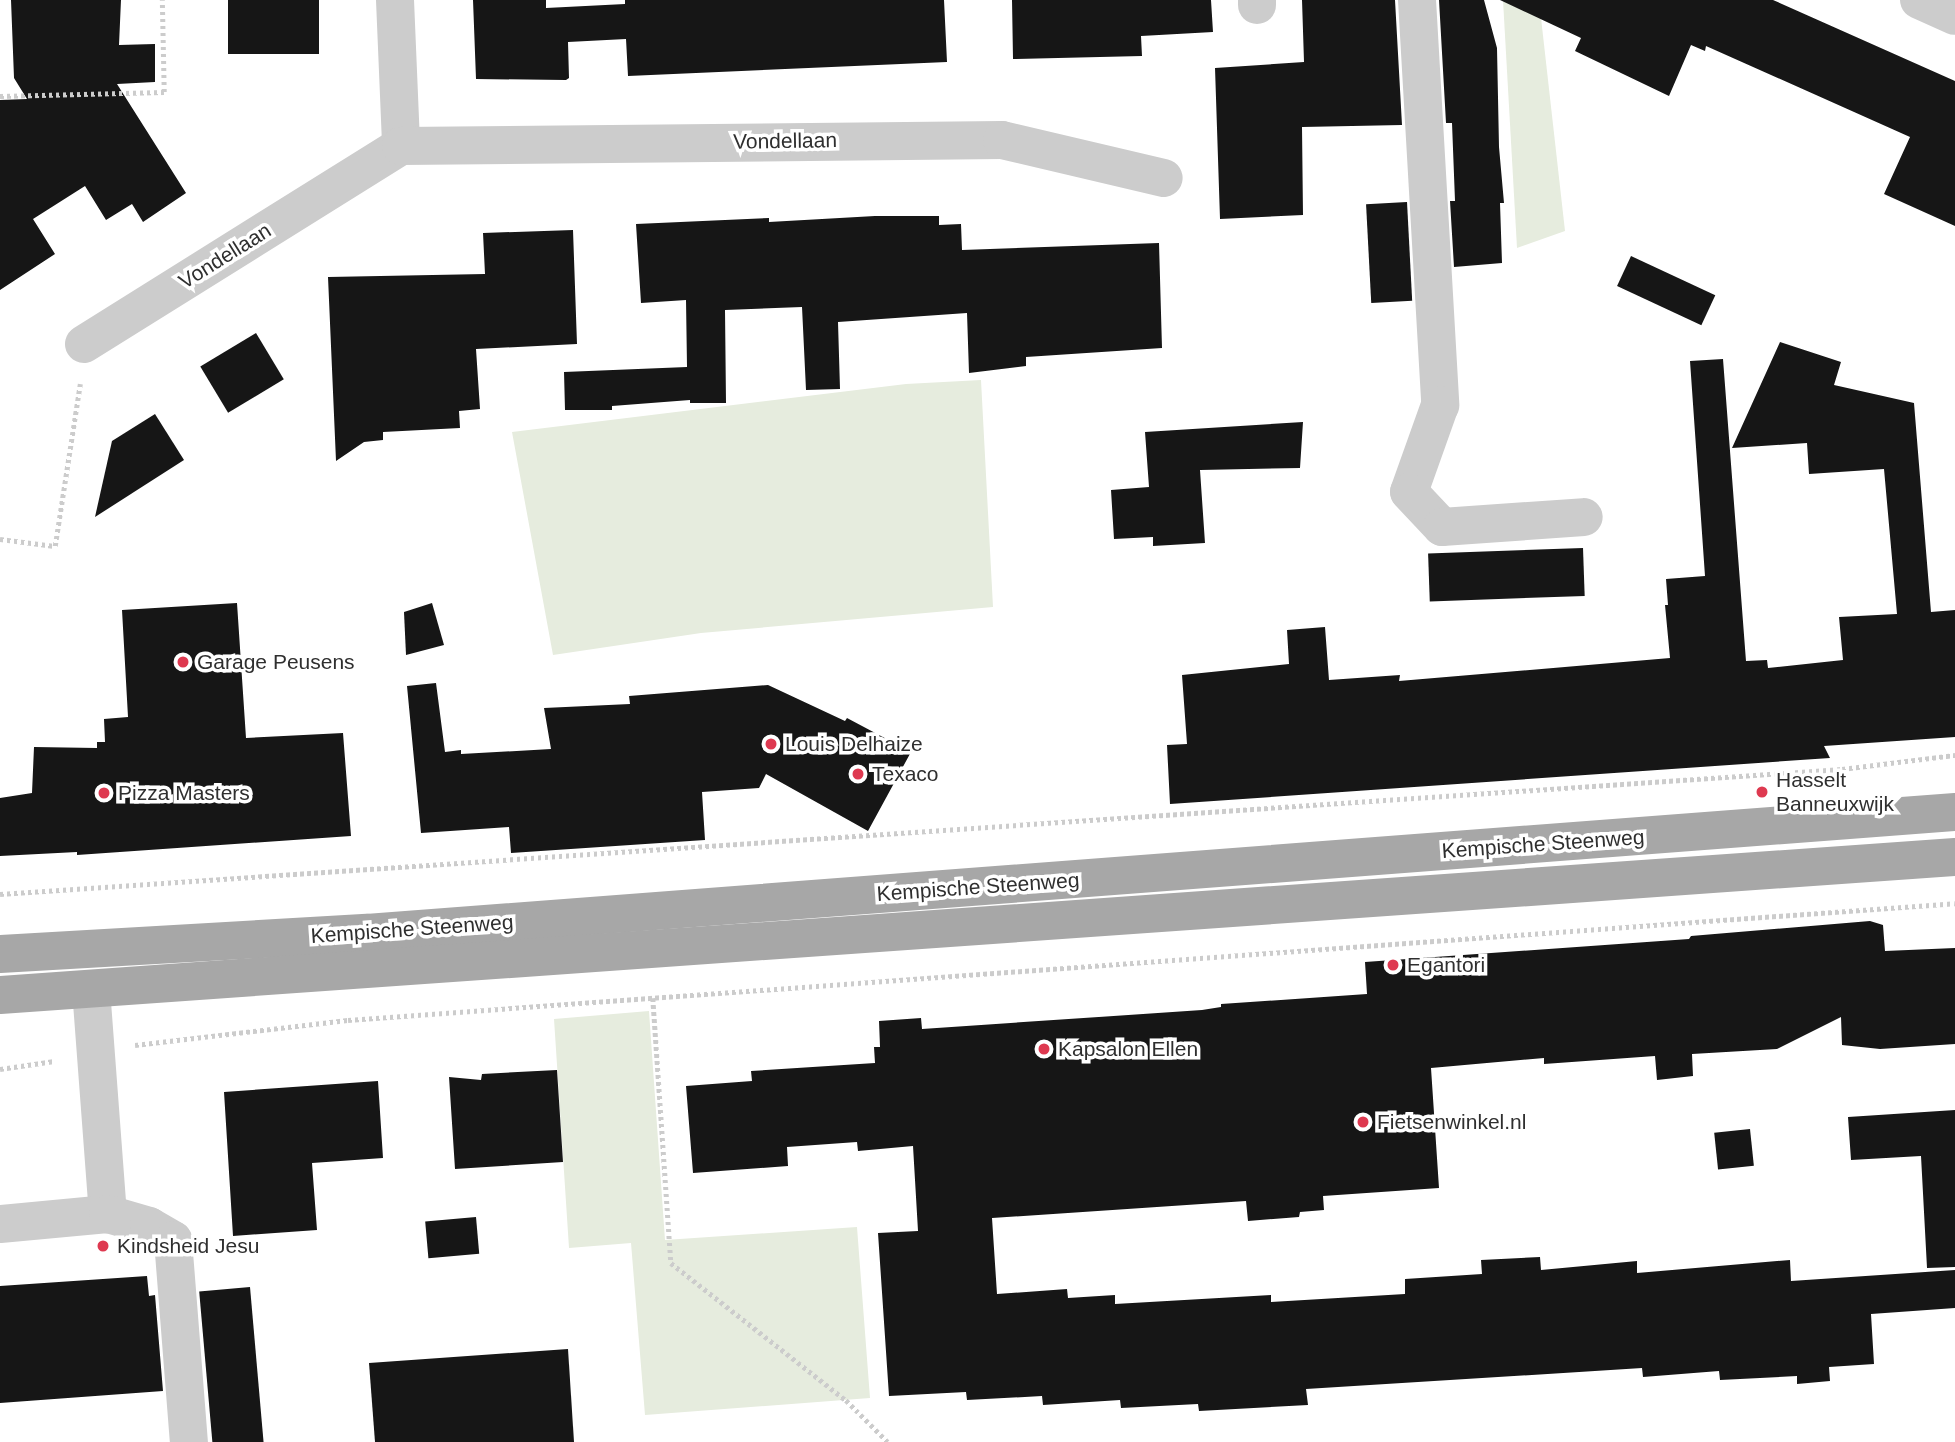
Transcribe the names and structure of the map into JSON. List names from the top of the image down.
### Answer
{
  "streets": {
    "main road": ["Kempische Steenweg"],
    "street": ["Vondellaan"]
  },
  "places": [
    "Garage Peusens",
    "Louis Delhaize",
    "Texaco",
    "Hasselt Banneuxwijk",
    "Pizza Masters",
    "Egantori",
    "Kapsalon Ellen",
    "Fietsenwinkel.nl",
    "Kindsheid Jesu"
  ]
}
